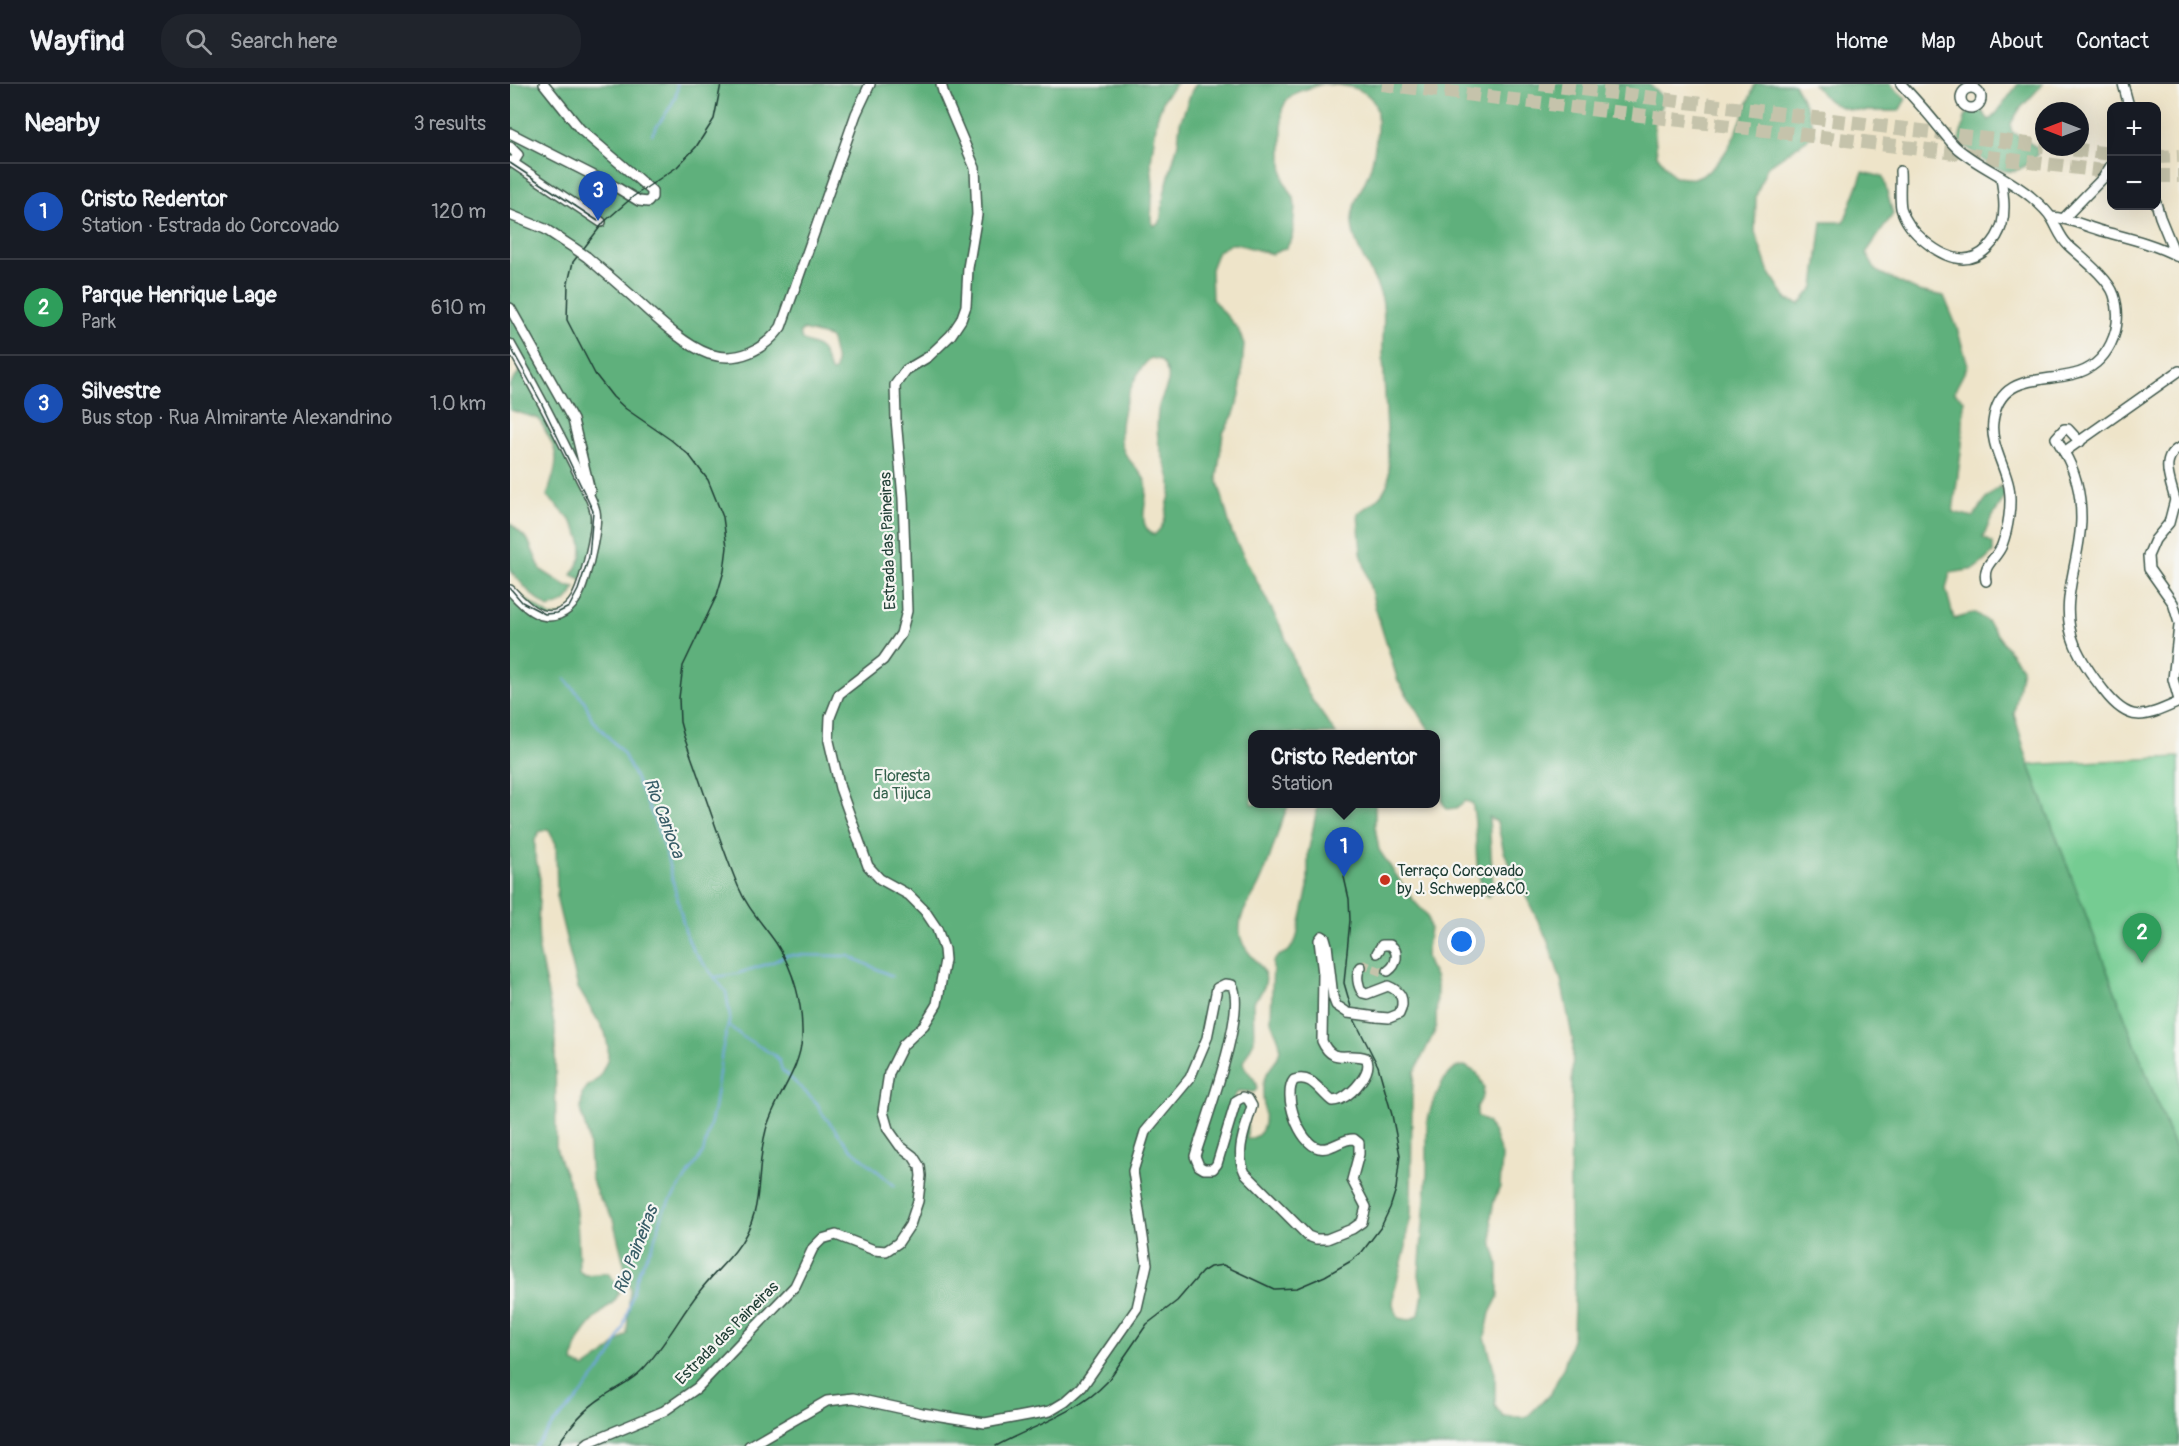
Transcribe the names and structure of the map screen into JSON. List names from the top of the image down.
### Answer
{
  "streets": {
    "street": ["Estrada das Paineiras"]
  },
  "water": ["Rio Carioca", "Rio Paineiras"],
  "parks": ["Floresta da Tijuca"],
  "places": ["Terraço Corcovado by J. Schweppe&CO."],
  "north": "left",
  "page": {
    "header": "Wayfind",
    "search": "Search here",
    "nav": [
      "Home",
      "Map",
      "About",
      "Contact"
    ],
    "heading": ["Nearby", "3 results"],
    "map_buttons": ["+", "−"],
    "list": [
      {
        "mark": "1",
        "name": "Cristo Redentor",
        "note": "Station · Estrada do Corcovado",
        "value": "120 m"
      },
      {
        "mark": "2",
        "name": "Parque Henrique Lage",
        "note": "Park",
        "value": "610 m"
      },
      {
        "mark": "3",
        "name": "Silvestre",
        "note": "Bus stop · Rua Almirante Alexandrino",
        "value": "1.0 km"
      }
    ],
    "pins": ["3", "1", "2"],
    "popup": ["Cristo Redentor", "Station"]
  }
}
